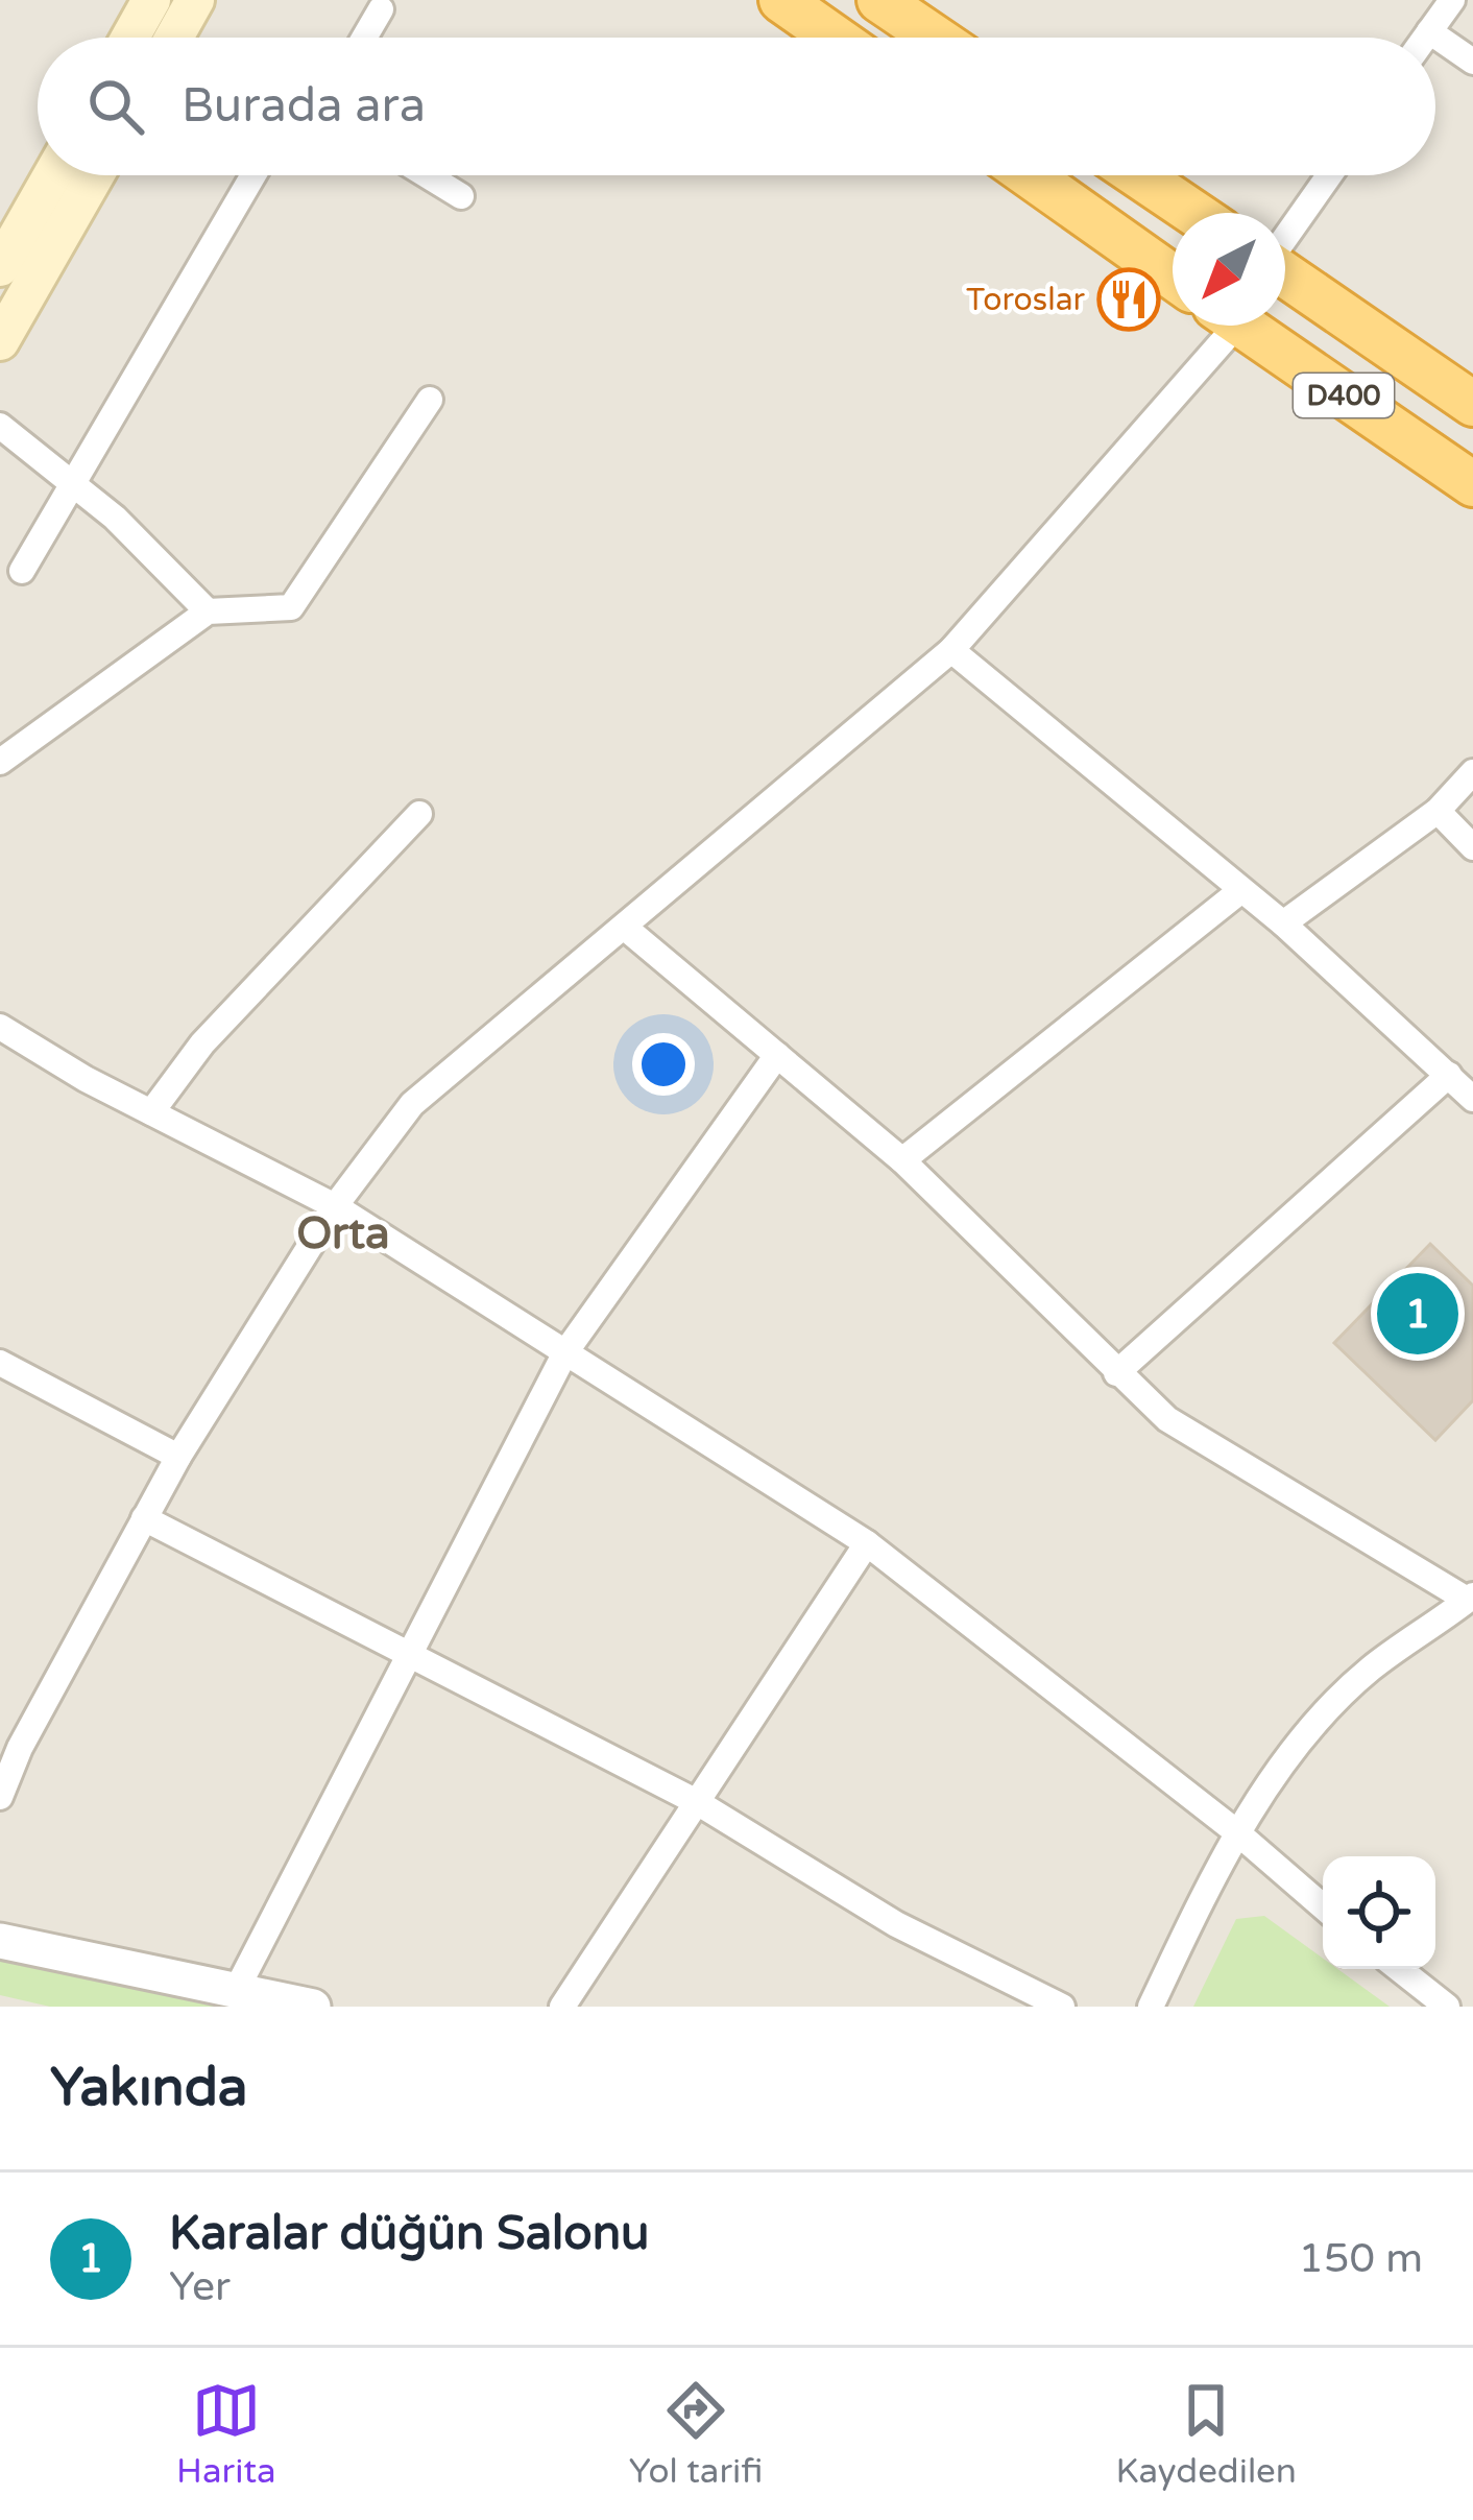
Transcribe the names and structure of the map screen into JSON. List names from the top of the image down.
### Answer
{
  "streets": {
    "highway": ["D400"]
  },
  "districts": ["Orta"],
  "places": {
    "restaurant": ["Toroslar"]
  },
  "north": "bottom left",
  "page": {
    "search": "Burada ara",
    "pins": "1",
    "heading": "Yakında",
    "list": [
      {
        "mark": "1",
        "name": "Karalar düğün Salonu",
        "note": "Yer",
        "value": "150 m"
      }
    ],
    "nav": ["Harita", "Yol tarifi", "Kaydedilen"]
  }
}
